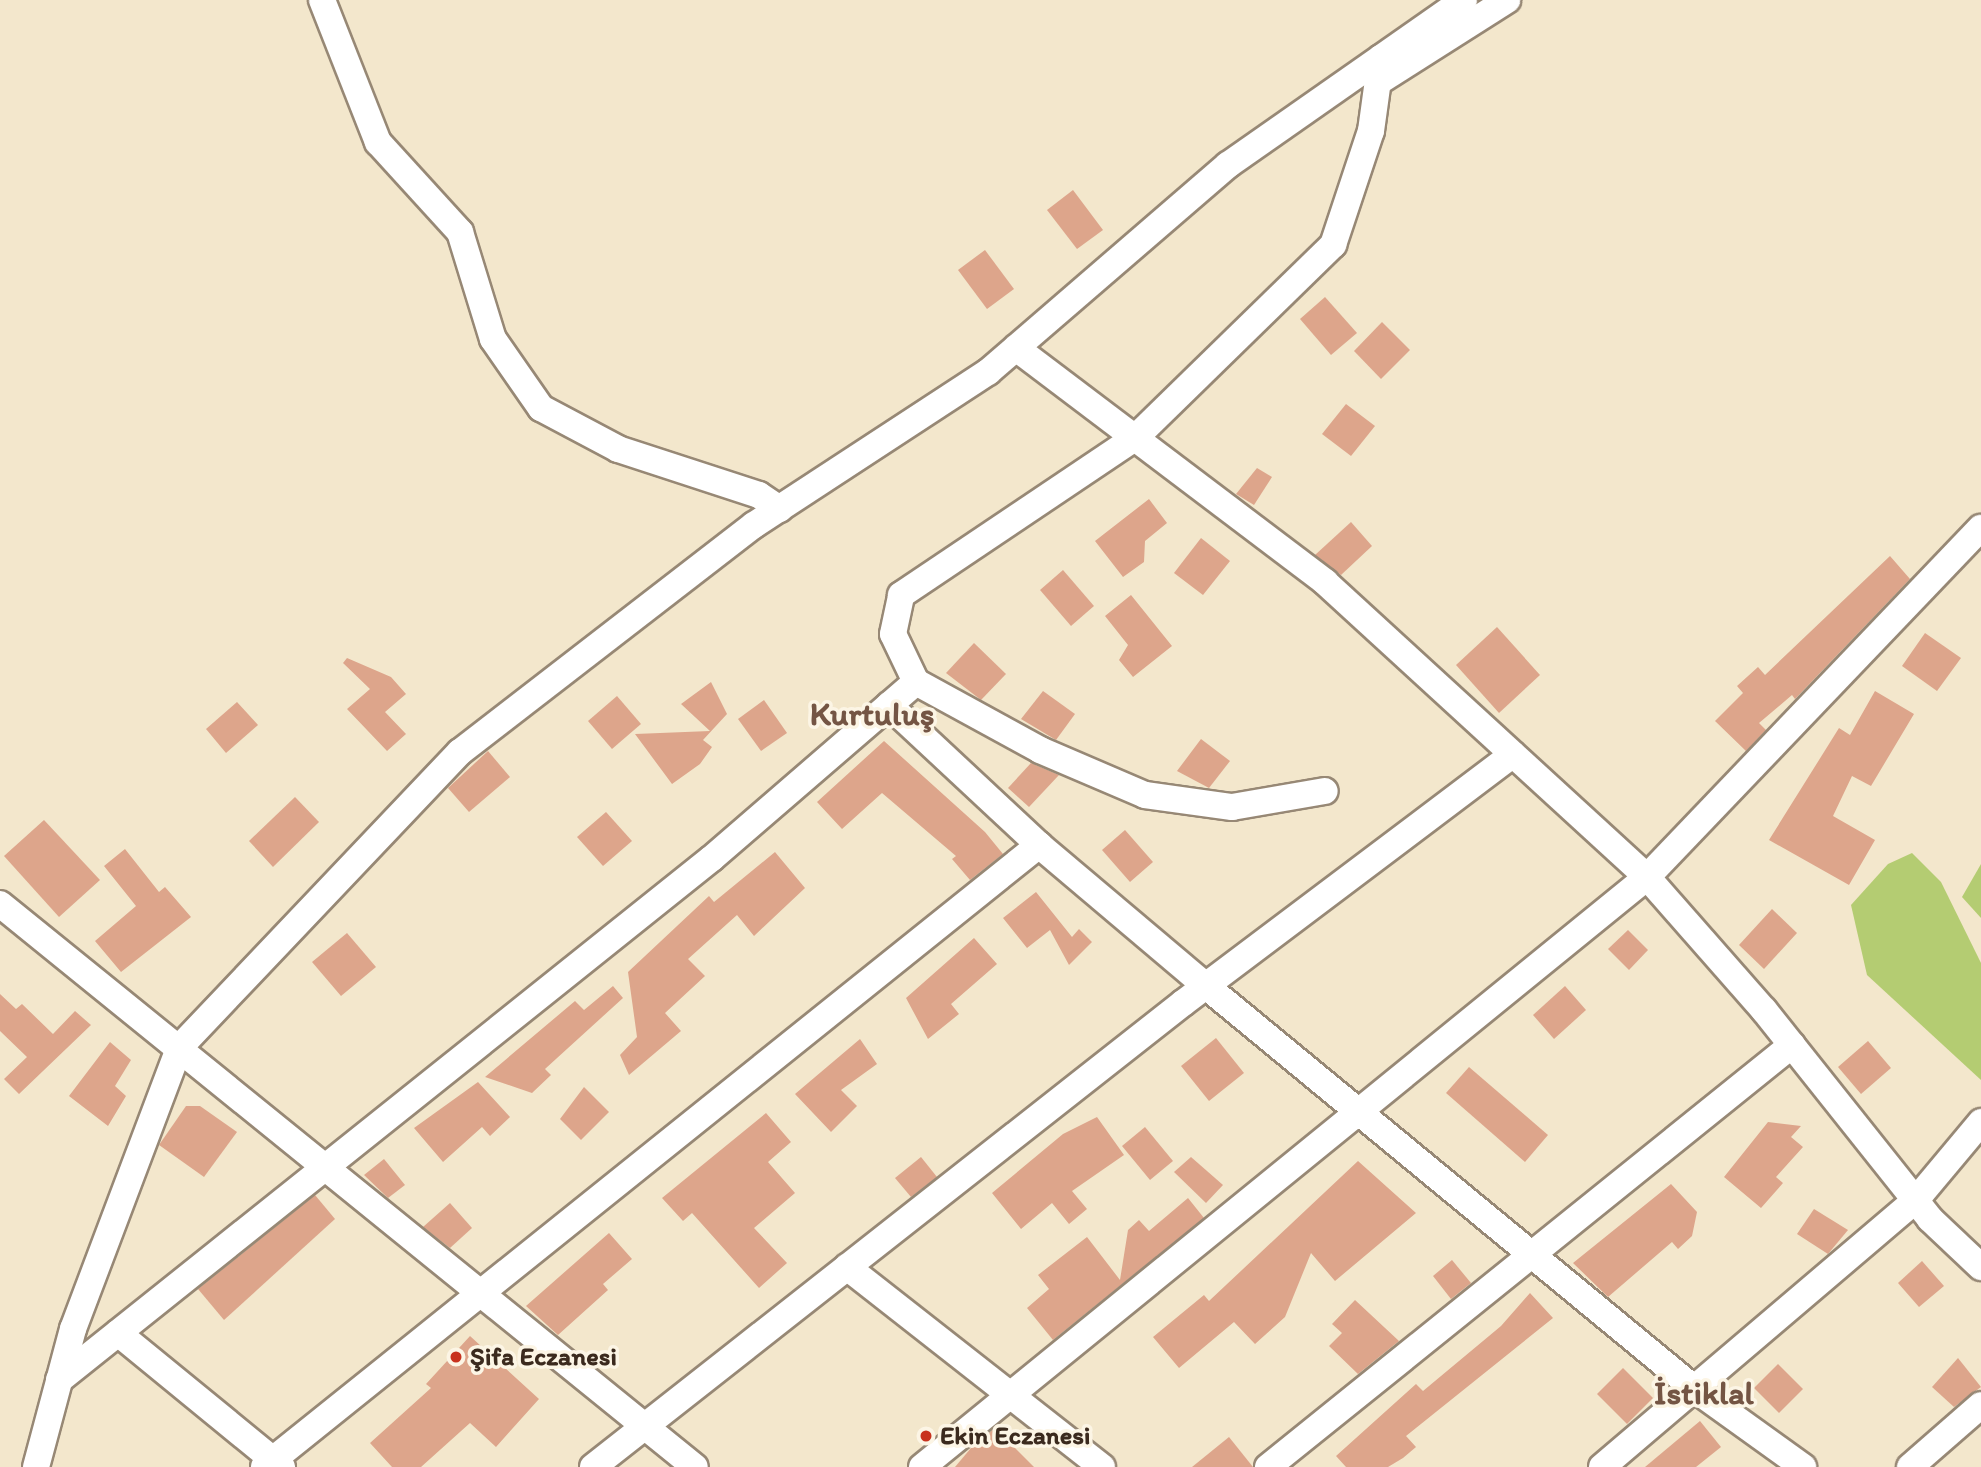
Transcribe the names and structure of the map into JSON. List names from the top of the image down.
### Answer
{
  "districts": ["Kurtuluş", "İstiklal"],
  "places": ["Şifa Eczanesi", "Ekin Eczanesi"]
}
